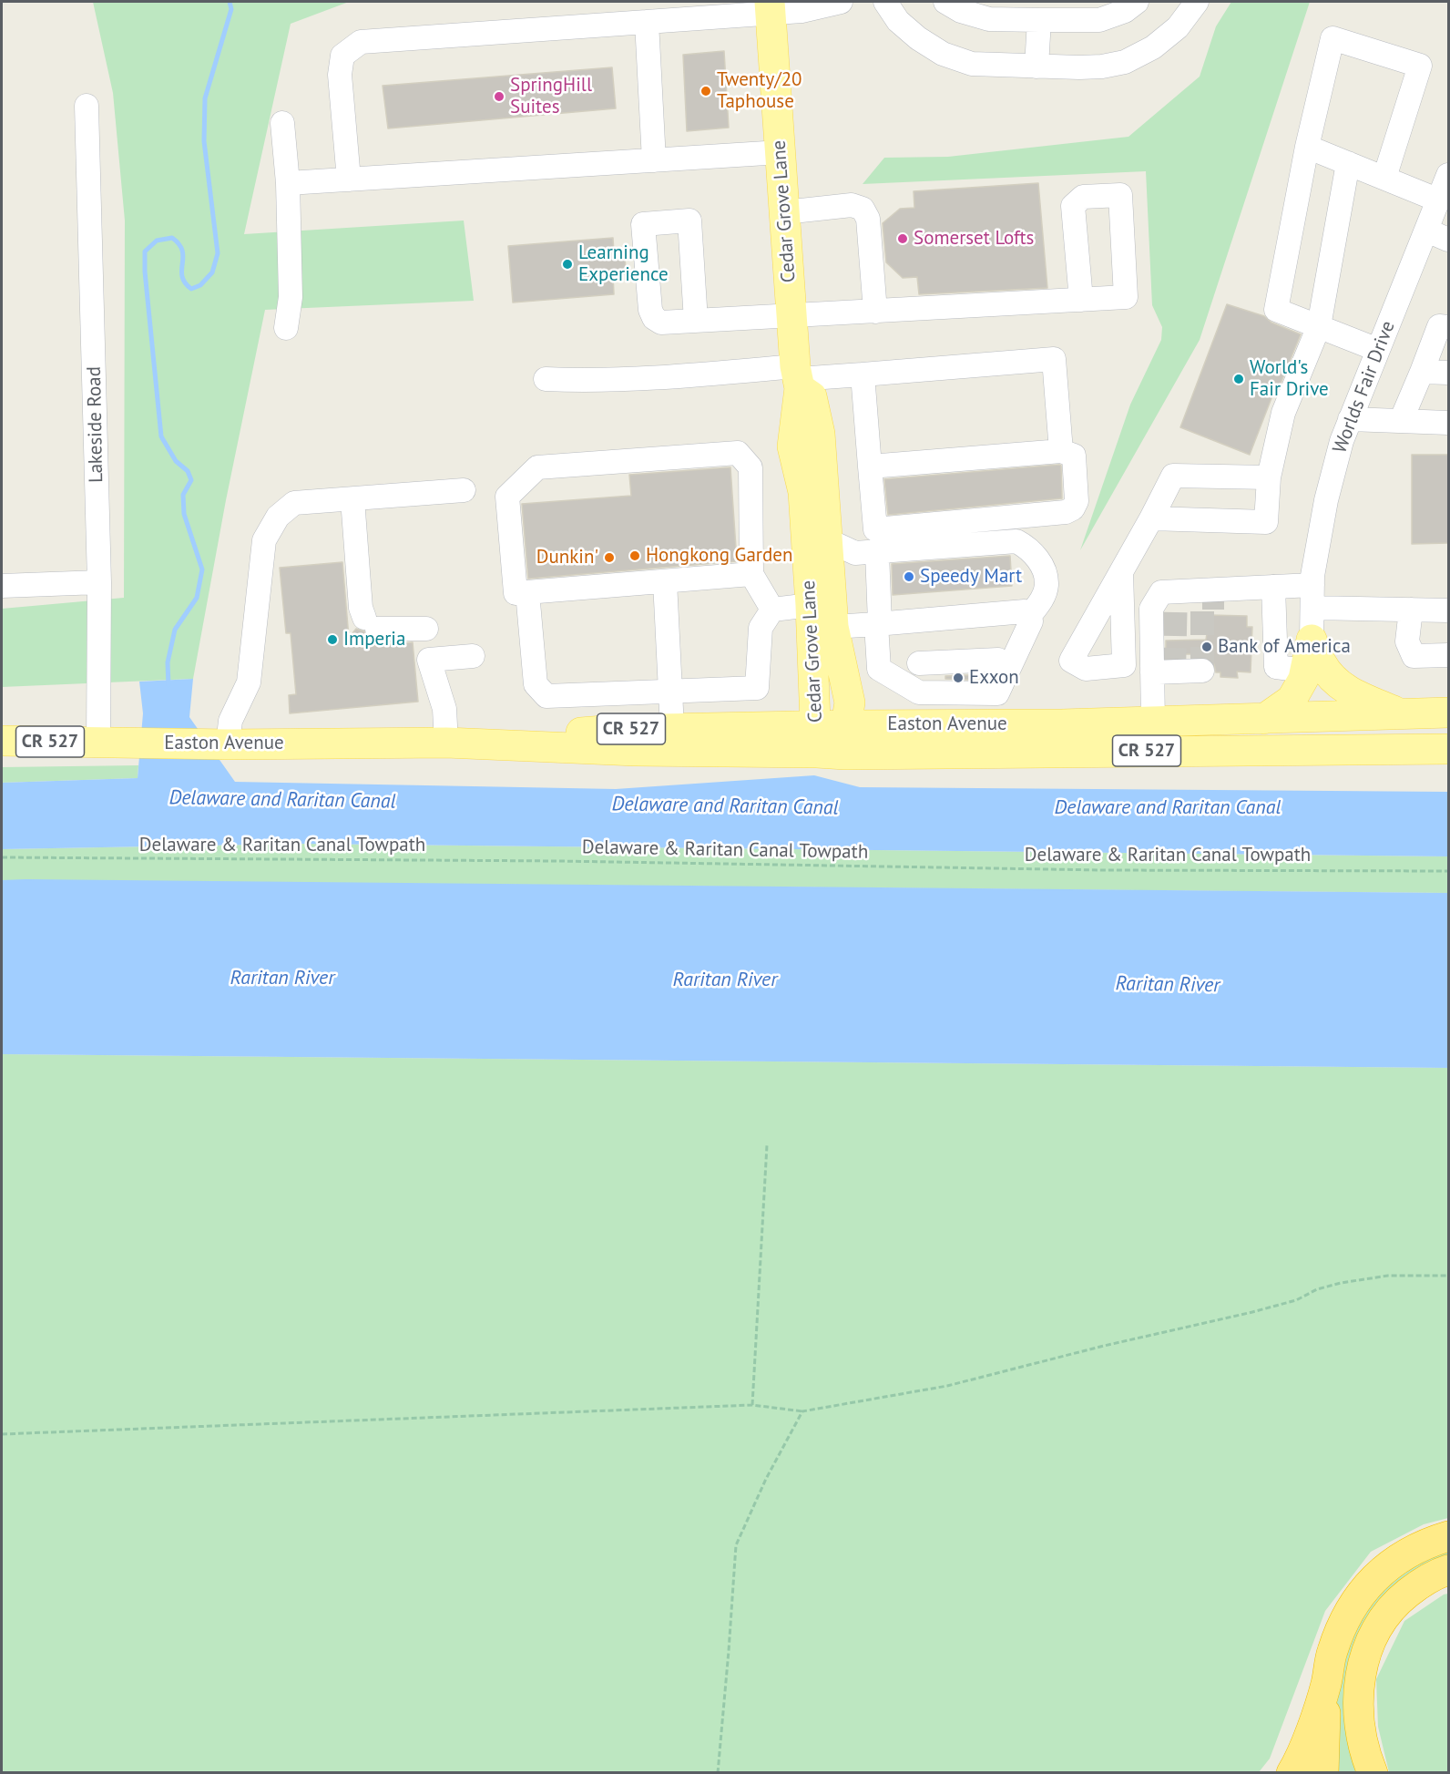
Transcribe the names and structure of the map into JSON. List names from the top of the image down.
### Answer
{
  "streets": {
    "main road": ["Cedar Grove Lane", "Easton Avenue", "CR 527"],
    "street": ["Worlds Fair Drive", "Lakeside Road"],
    "path": ["Delaware & Raritan Canal Towpath"]
  },
  "crossings": [
    ["Cedar Grove Lane", "Easton Avenue"],
    ["Lakeside Road", "Easton Avenue"]
  ],
  "water": ["Delaware and Raritan Canal", "Raritan River"],
  "places": [
    "Twenty/20 Taphouse",
    "SpringHill Suites",
    "Somerset Lofts",
    "Learning Experience",
    "World's Fair Drive",
    "Hongkong Garden",
    "Dunkin'",
    "Speedy Mart",
    "Imperia",
    "Bank of America",
    "Exxon"
  ]
}
